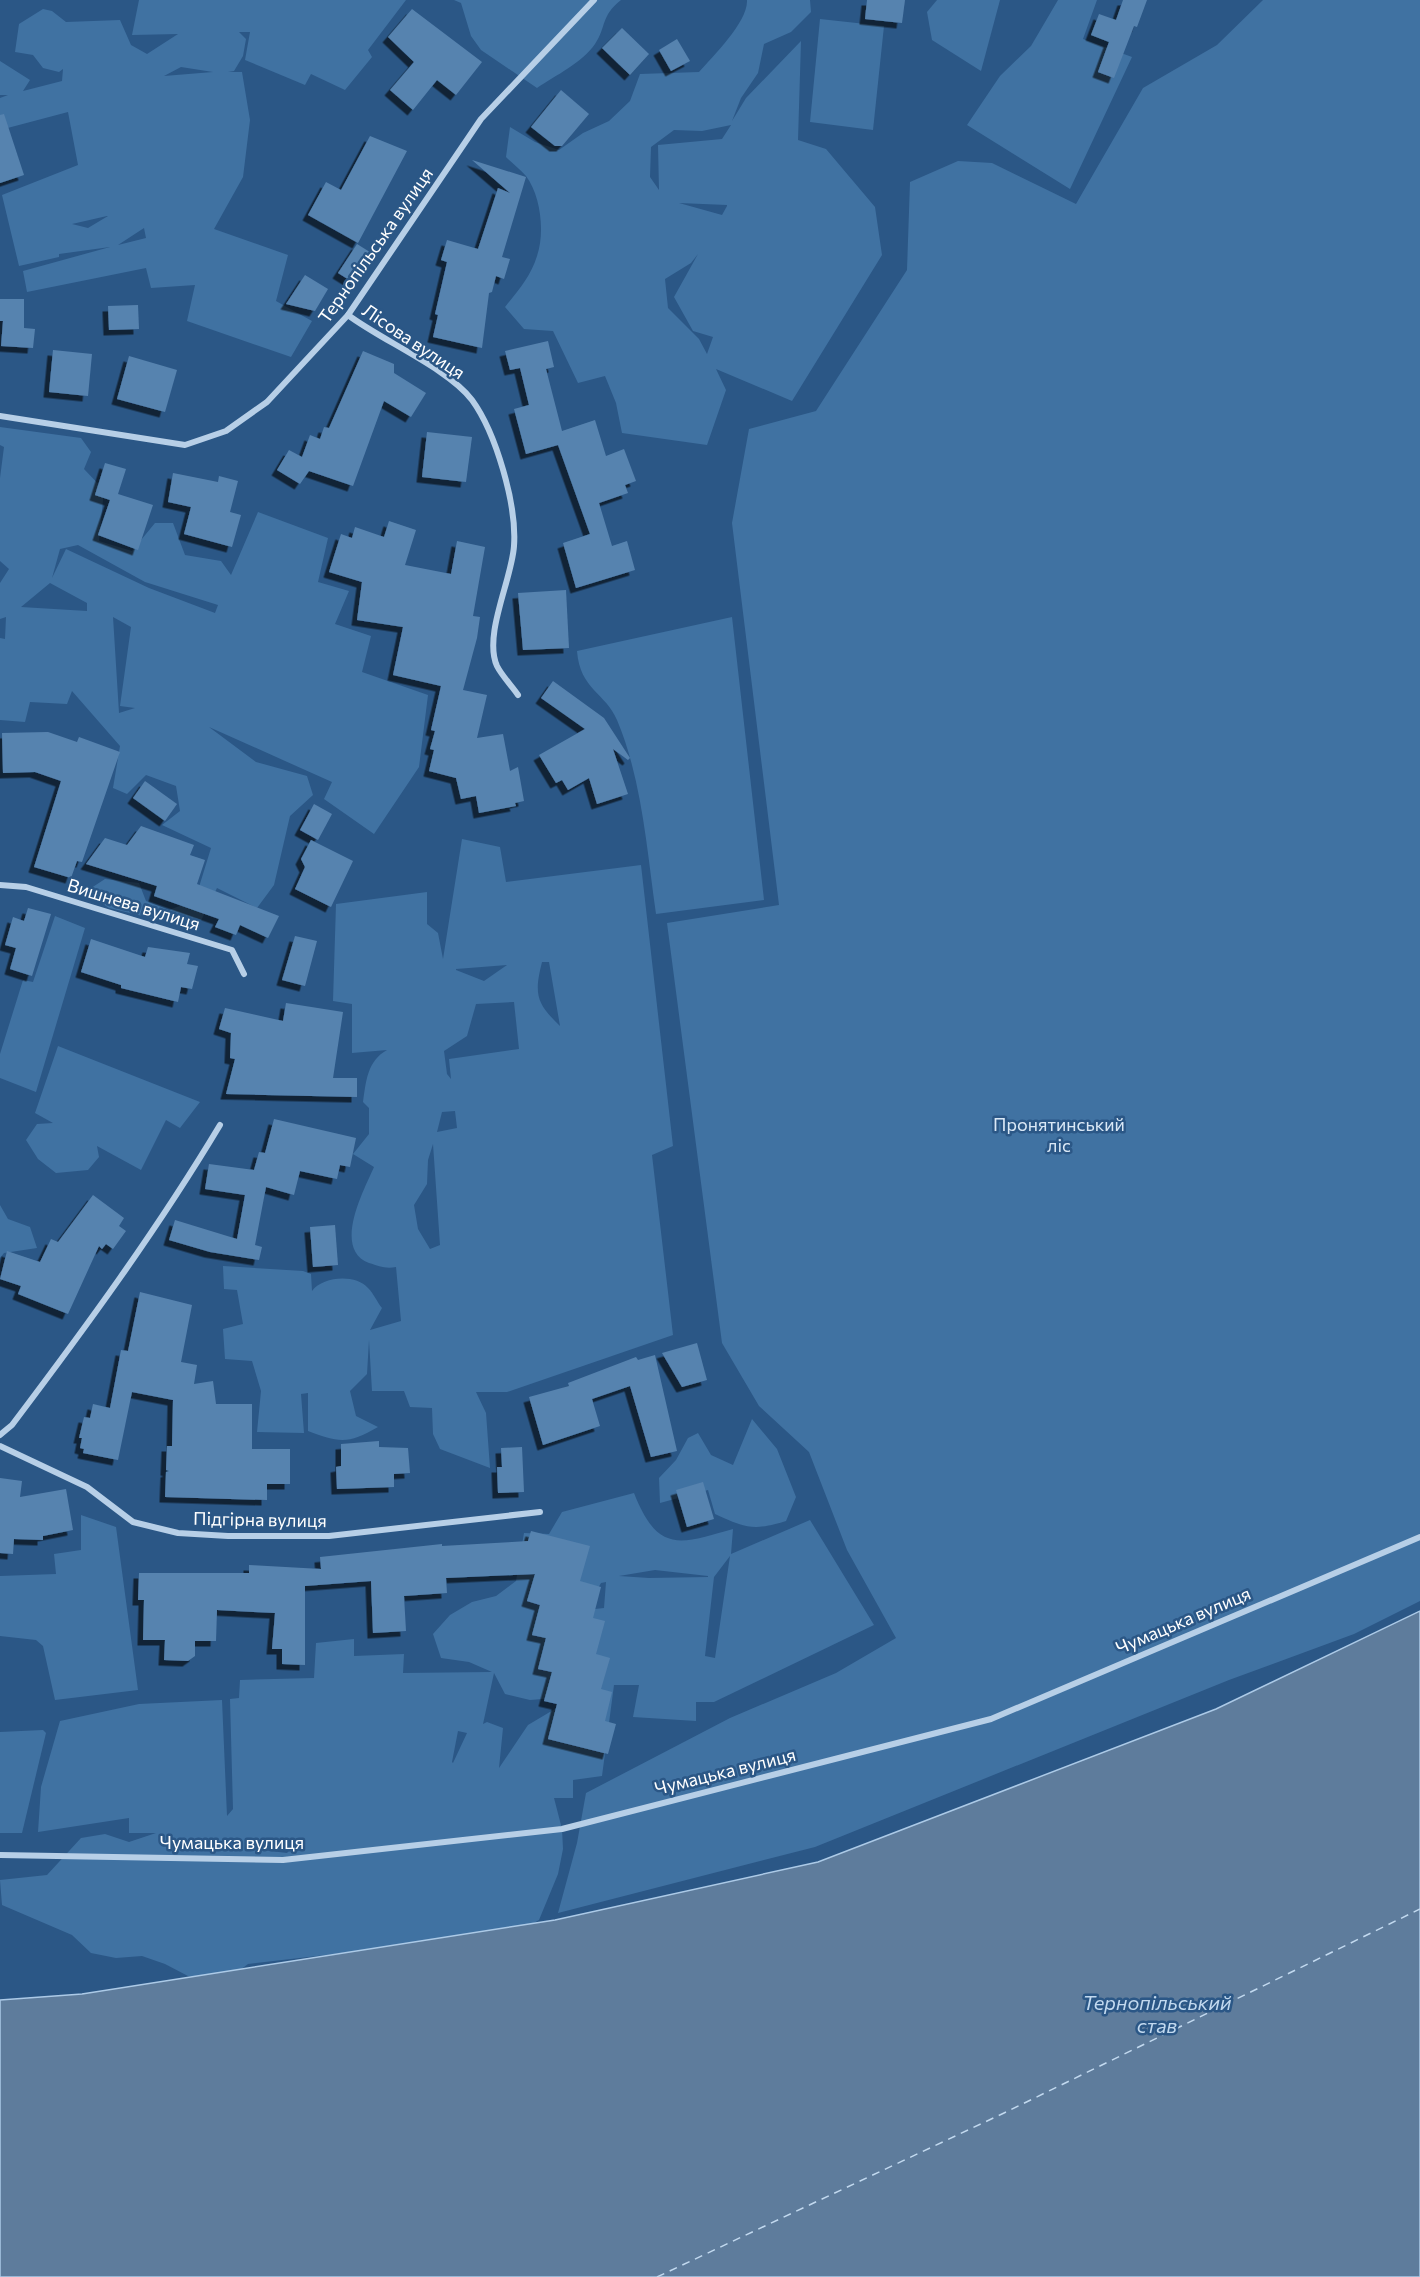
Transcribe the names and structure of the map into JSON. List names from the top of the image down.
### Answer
{
  "streets": {
    "street": [
      "Тернопільська вулиця",
      "Лісова вулиця",
      "Вишнева вулиця",
      "Підгірна вулиця",
      "Чумацька вулиця"
    ]
  },
  "crossings": [
    ["Тернопільська вулиця", "Лісова вулиця"]
  ],
  "water": ["Тернопільський став"],
  "parks": ["Пронятинський ліс"]
}
